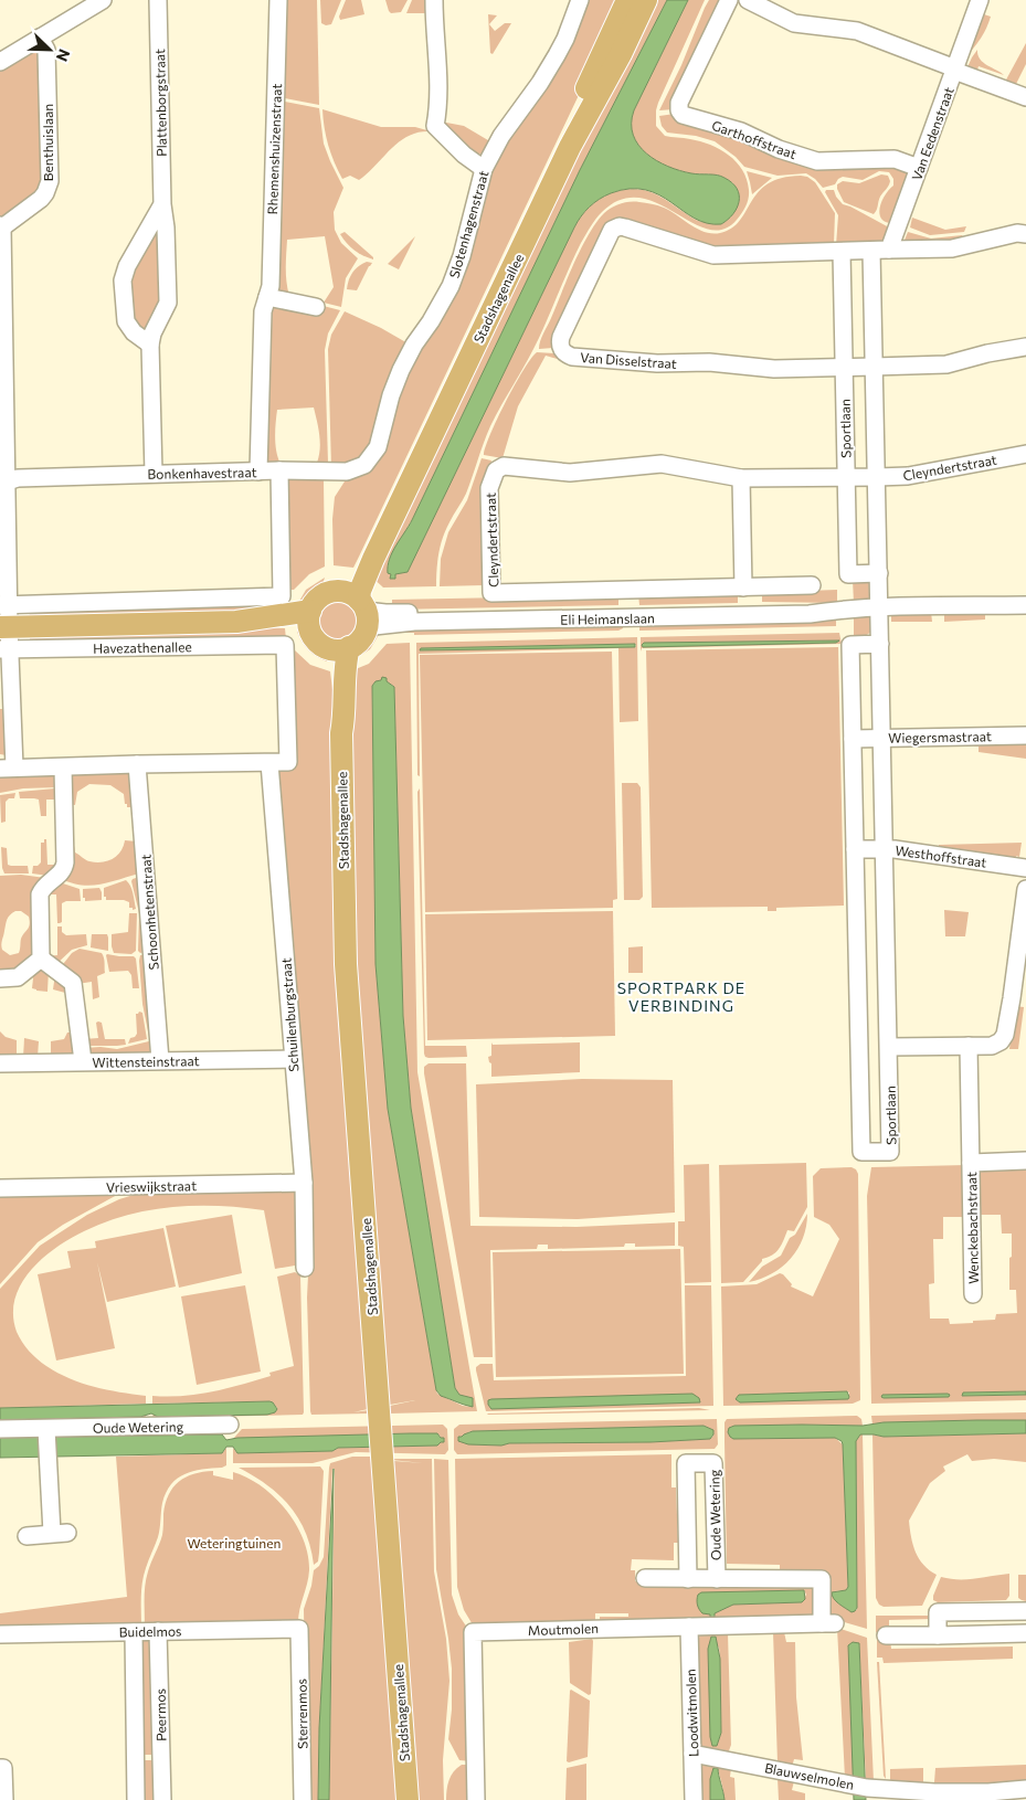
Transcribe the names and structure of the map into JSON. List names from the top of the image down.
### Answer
{
  "streets": {
    "main road": ["Stadshagenallee", "Havezathenallee"],
    "street": [
      "Plattenborgstraat",
      "Van Eedenstraat",
      "Garthoffstraat",
      "Benthuislaan",
      "Rhemenshuizenstraat",
      "Slotenhagenstraat",
      "Van Disselstraat",
      "Sportlaan",
      "Cleyndertstraat",
      "Bonkenhavestraat",
      "Eli Heimanslaan",
      "Wiegersmastraat",
      "Westhoffstraat",
      "Schoonhetenstraat",
      "Schuilenburgstraat",
      "Wittensteinstraat",
      "Vrieswijkstraat",
      "Wenckebachstraat",
      "Oude Wetering",
      "Moutmolen",
      "Buidelmos",
      "Loodwitmolen",
      "Sterrenmos",
      "Peermos",
      "Blauwselmolen"
    ]
  },
  "crossings": [
    ["Plattenborgstraat", "Bonkenhavestraat"],
    ["Van Eedenstraat", "Garthoffstraat"],
    ["Benthuislaan", "Bonkenhavestraat"],
    ["Benthuislaan", "Havezathenallee"],
    ["Rhemenshuizenstraat", "Bonkenhavestraat"],
    ["Slotenhagenstraat", "Bonkenhavestraat"],
    ["Stadshagenallee", "Eli Heimanslaan"],
    ["Stadshagenallee", "Havezathenallee"],
    ["Van Disselstraat", "Sportlaan"],
    ["Sportlaan", "Cleyndertstraat"],
    ["Sportlaan", "Eli Heimanslaan"],
    ["Sportlaan", "Wiegersmastraat"],
    ["Sportlaan", "Westhoffstraat"],
    ["Eli Heimanslaan", "Havezathenallee"],
    ["Havezathenallee", "Schuilenburgstraat"],
    ["Schoonhetenstraat", "Wittensteinstraat"],
    ["Schuilenburgstraat", "Wittensteinstraat"],
    ["Schuilenburgstraat", "Vrieswijkstraat"],
    ["Oude Wetering", "Moutmolen"],
    ["Moutmolen", "Loodwitmolen"],
    ["Buidelmos", "Sterrenmos"],
    ["Buidelmos", "Peermos"],
    ["Loodwitmolen", "Blauwselmolen"]
  ],
  "districts": ["SPORTPARK DE VERBINDING"],
  "parks": ["Weteringtuinen"],
  "north": "bottom right"
}
